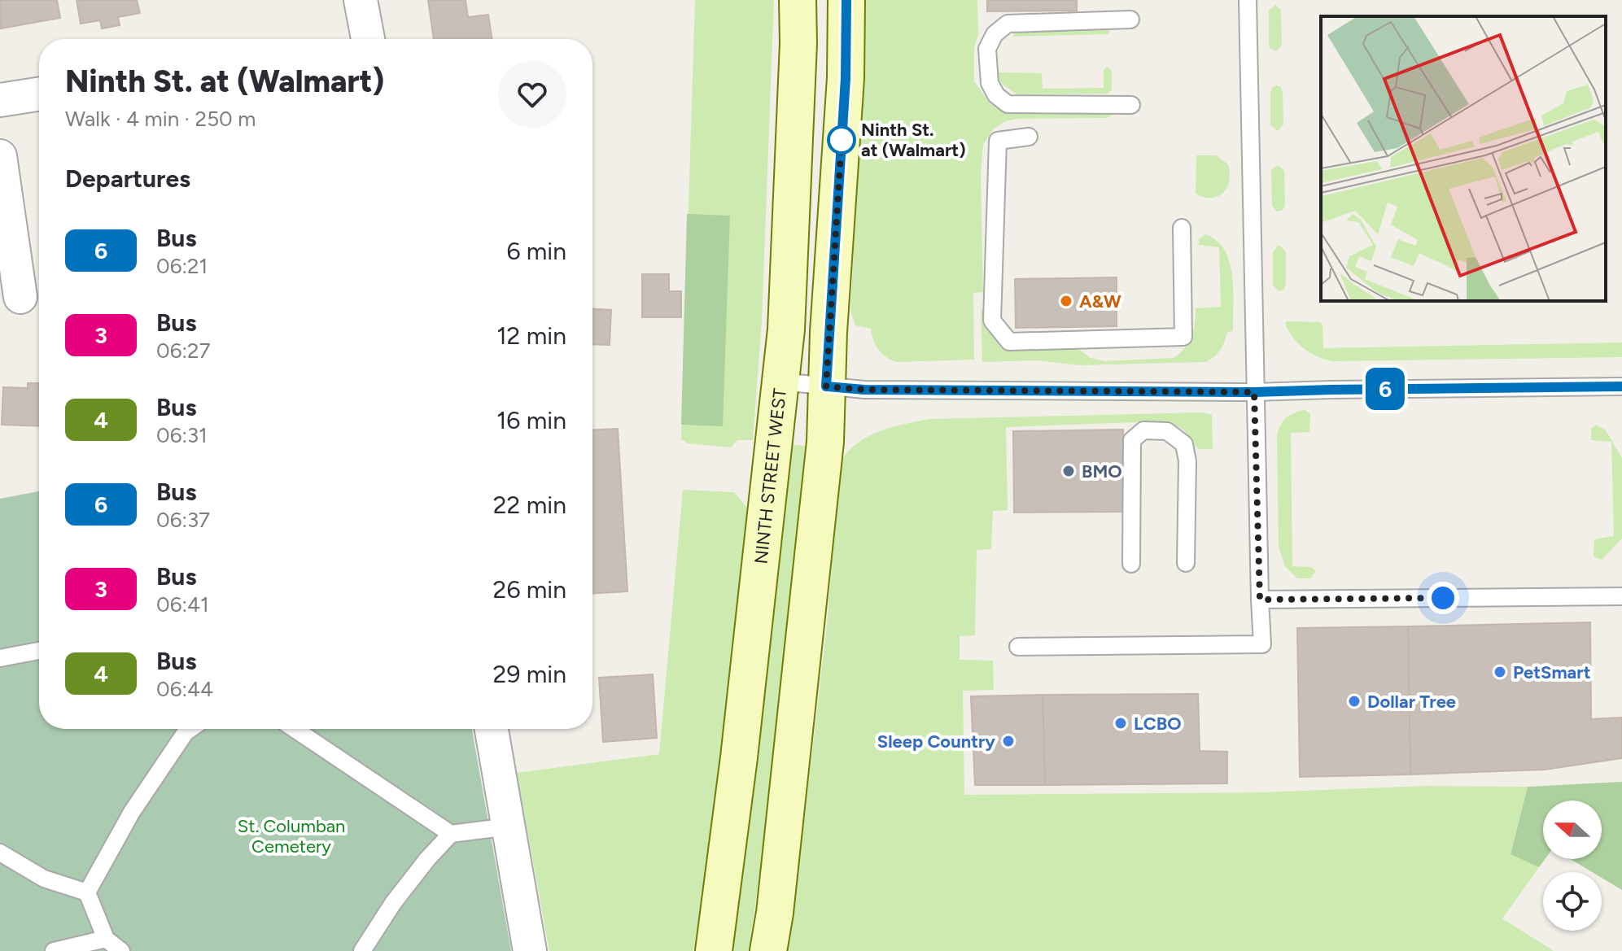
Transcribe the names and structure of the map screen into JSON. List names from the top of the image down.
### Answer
{
  "streets": {
    "main road": ["NINTH STREET WEST"]
  },
  "parks": ["St. Columban Cemetery"],
  "places": [
    "Ninth St. at (Walmart)",
    "A&W",
    "BMO",
    "PetSmart",
    "Dollar Tree",
    "LCBO",
    "Sleep Country"
  ],
  "lines": ["bus line 6"],
  "north": "left",
  "page": {
    "on_map": "6",
    "heading": [
      ["Ninth St. at (Walmart)", "Walk · 4 min · 250 m"],
      "Departures"
    ],
    "list": [
      {
        "mark": "6",
        "name": "Bus",
        "note": "06:21",
        "value": "6 min"
      },
      {
        "mark": "3",
        "name": "Bus",
        "note": "06:27",
        "value": "12 min"
      },
      {
        "mark": "4",
        "name": "Bus",
        "note": "06:31",
        "value": "16 min"
      },
      {
        "mark": "6",
        "name": "Bus",
        "note": "06:37",
        "value": "22 min"
      },
      {
        "mark": "3",
        "name": "Bus",
        "note": "06:41",
        "value": "26 min"
      },
      {
        "mark": "4",
        "name": "Bus",
        "note": "06:44",
        "value": "29 min"
      }
    ]
  }
}
